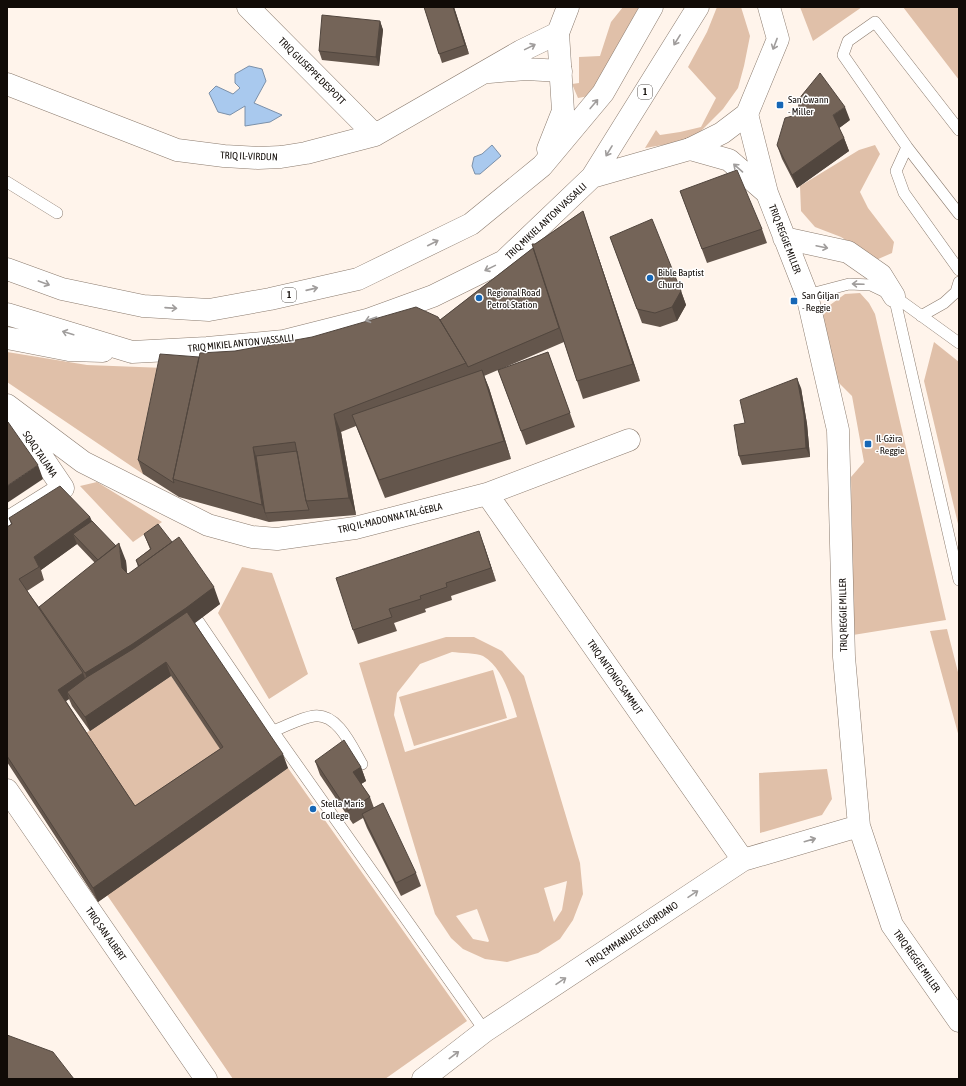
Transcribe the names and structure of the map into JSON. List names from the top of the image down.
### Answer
{
  "streets": {
    "main road": [
      "TRIQ GIUSEPPE DESPOTT",
      "1",
      "TRIQ IL-VIRDUN",
      "TRIQ MIKIEL ANTON VASSALLI",
      "TRIQ REGGIE MILLER",
      "SQAQ TALIANA",
      "TRIQ IL-MADONNA TAL-ĠEBLA",
      "TRIQ ANTONIO SAMMUT",
      "TRIQ SAN ALBERT",
      "TRIQ EMMANUELE GIORDANO"
    ]
  },
  "crossings": [
    ["TRIQ GIUSEPPE DESPOTT", "TRIQ IL-VIRDUN"],
    ["1", "TRIQ IL-VIRDUN"],
    ["1", "TRIQ MIKIEL ANTON VASSALLI"],
    ["1", "TRIQ REGGIE MILLER"],
    ["TRIQ REGGIE MILLER", "TRIQ EMMANUELE GIORDANO"],
    ["SQAQ TALIANA", "TRIQ IL-MADONNA TAL-ĠEBLA"],
    ["TRIQ IL-MADONNA TAL-ĠEBLA", "TRIQ ANTONIO SAMMUT"],
    ["TRIQ ANTONIO SAMMUT", "TRIQ EMMANUELE GIORDANO"]
  ],
  "one_way": ["TRIQ EMMANUELE GIORDANO"],
  "places": {
    "transit": ["San Ġwann - Miller", "San Ġiljan - Reggie", "Il-Gżira - Reggie"],
    "other": ["Bible Baptist Church", "Regional Road Petrol Station", "Stella Maris College"]
  }
}
